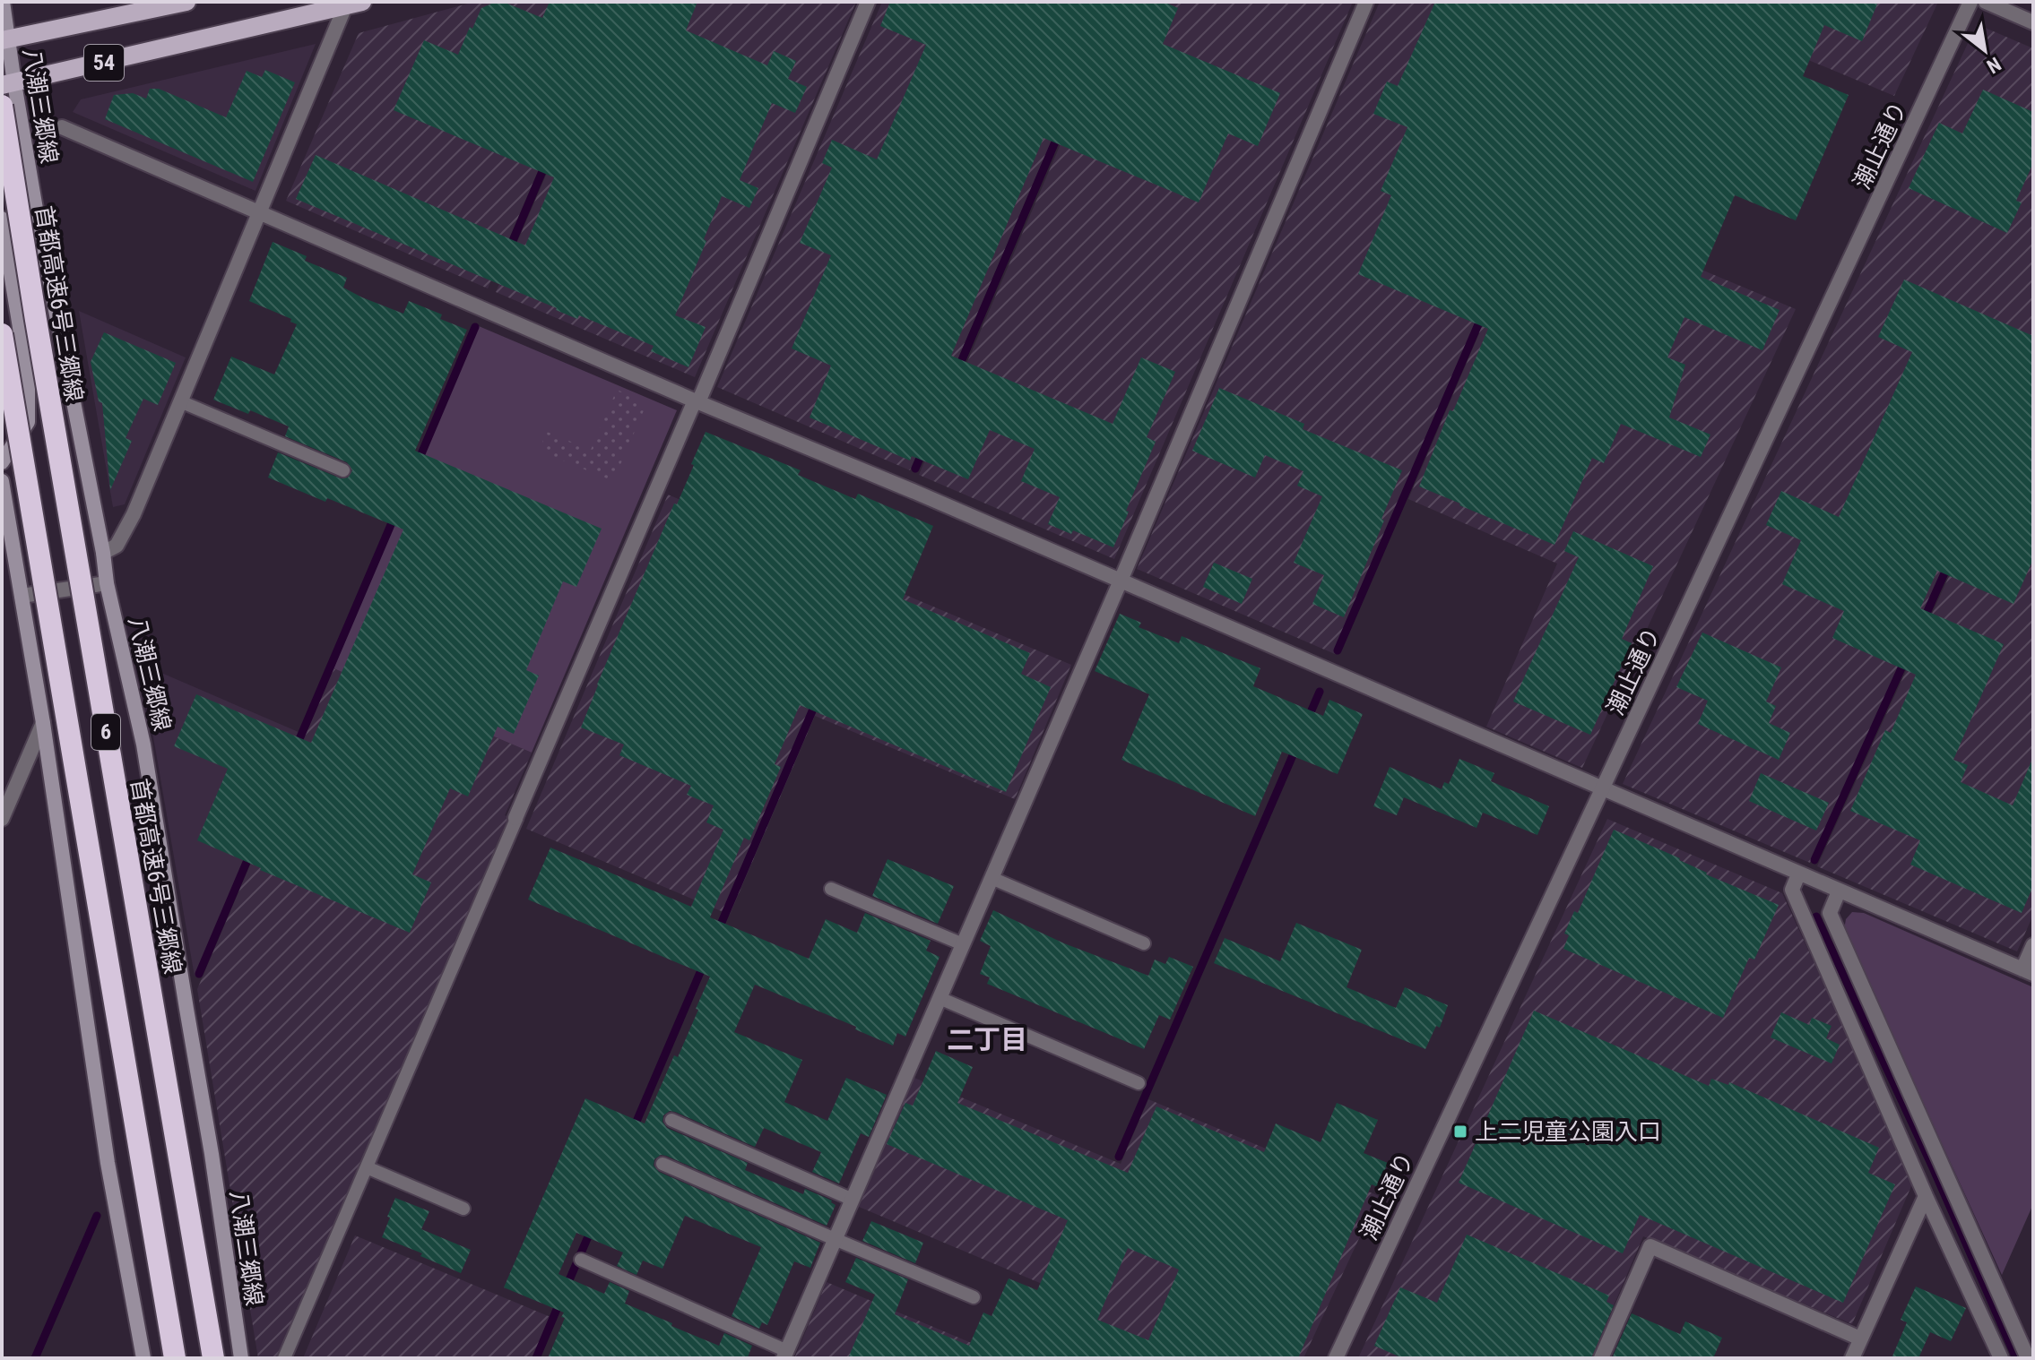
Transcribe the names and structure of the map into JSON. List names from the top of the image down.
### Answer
{
  "streets": {
    "highway": ["首都高速6号三郷線", "6"],
    "main road": ["54", "八潮三郷線"],
    "street": ["潮止通り"]
  },
  "crossings": [
    ["54", "八潮三郷線"]
  ],
  "districts": ["二丁目"],
  "places": {
    "transit": ["上二児童公園入口"]
  },
  "north": "bottom right"
}
